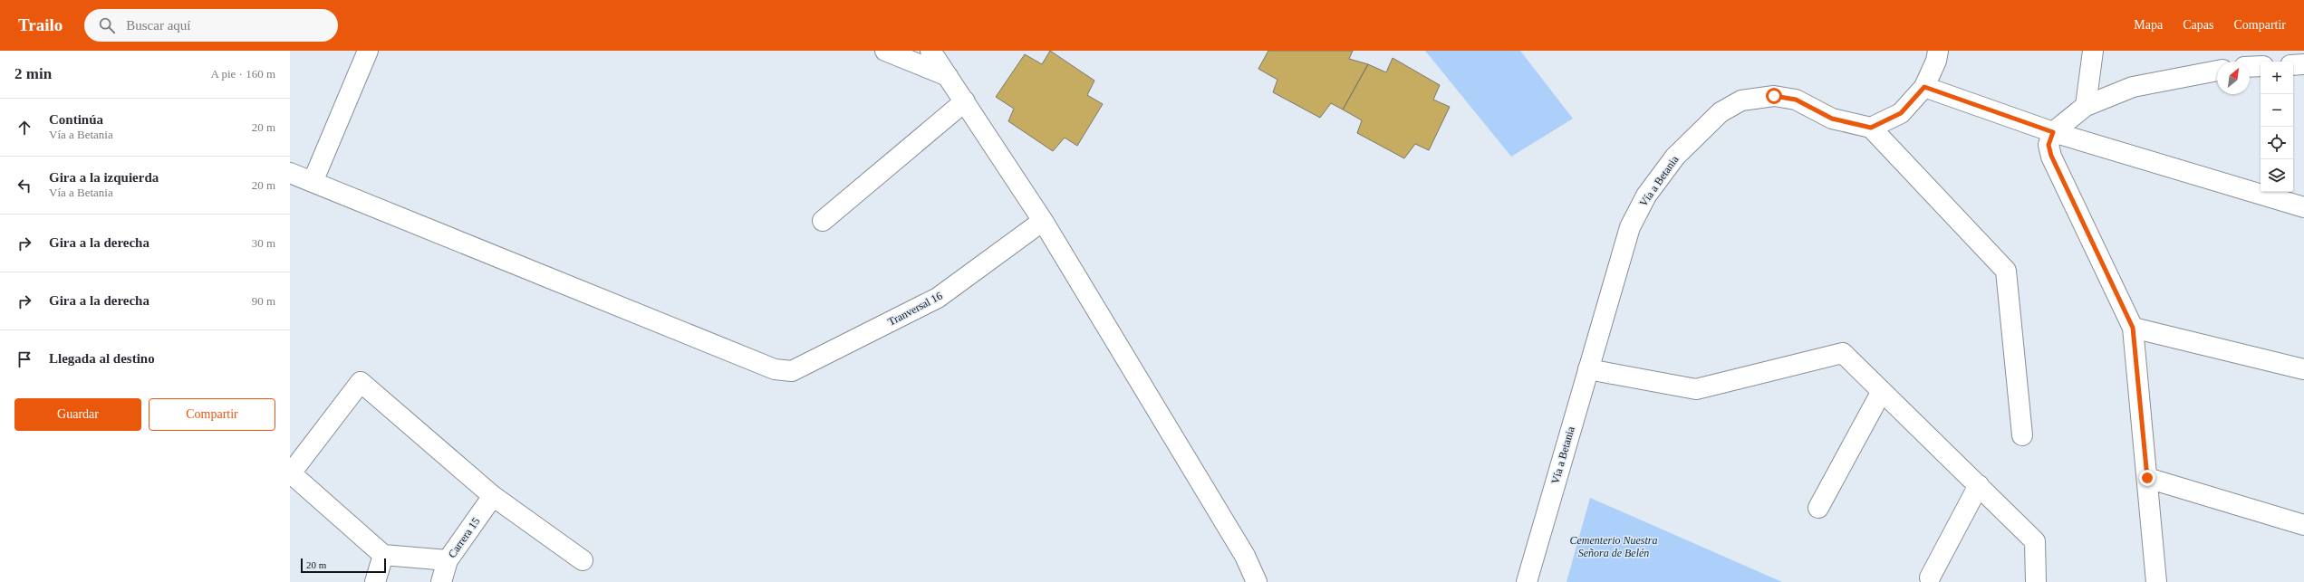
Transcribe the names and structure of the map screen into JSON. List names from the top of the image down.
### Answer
{
  "streets": {
    "street": ["Vía a Betania", "Tranversal 16", "Carrera 15"]
  },
  "parks": ["Cementerio Nuestra Señora de Belén"],
  "scale_bar": "20 m",
  "north": "top right",
  "page": {
    "header": "Trailo",
    "search": "Buscar aquí",
    "nav": ["Mapa", "Capas", "Compartir"],
    "heading": ["2 min", "A pie · 160 m"],
    "map_buttons": ["+", "−"],
    "list": [
      ["Continúa", "Vía a Betania", "20 m"],
      ["Gira a la izquierda", "Vía a Betania", "20 m"],
      ["Gira a la derecha", "30 m"],
      ["Gira a la derecha", "90 m"],
      "Llegada al destino"
    ],
    "buttons": ["Guardar", "Compartir"],
    "scale": "20 m"
  }
}
